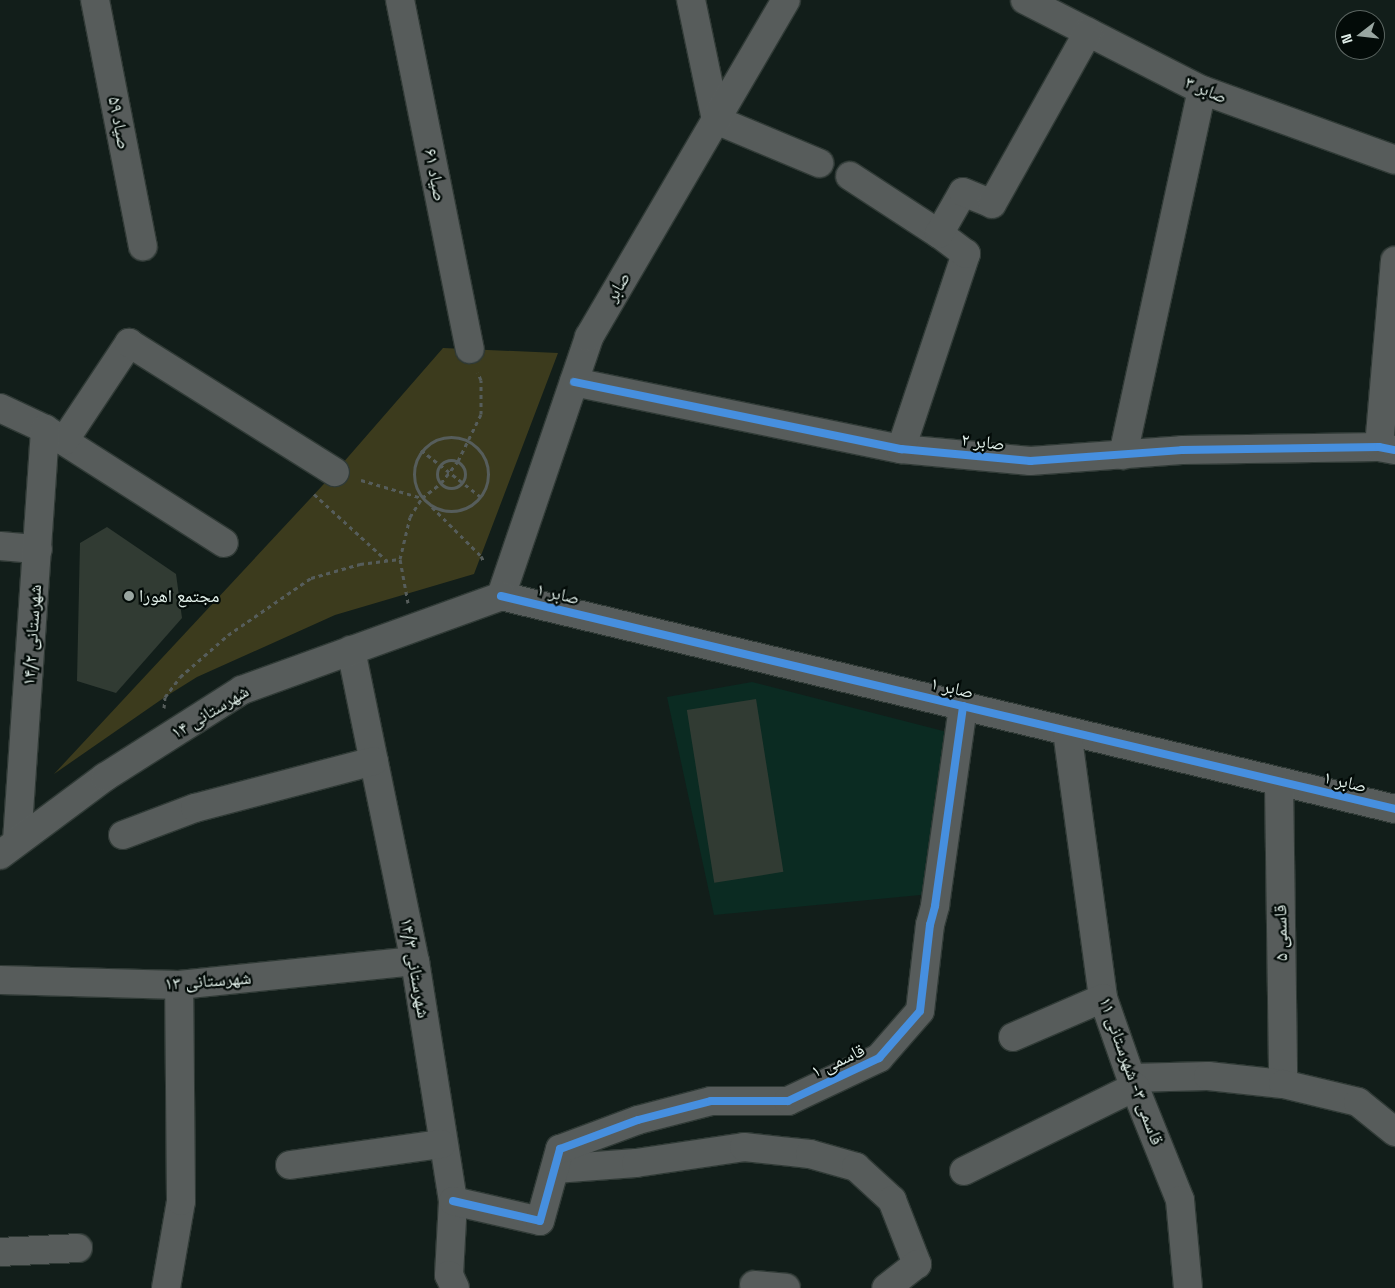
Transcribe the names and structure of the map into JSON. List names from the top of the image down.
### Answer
{
  "streets": {
    "street": [
      "صابر ۳",
      "صیاد ۵۹",
      "صیاد ۶۱",
      "صابر",
      "صابر ۲",
      "صابر ۱",
      "شهرستانی ۱۴/۲",
      "شهرستانی ۱۴",
      "قاسمی ۵",
      "شهرستانی ۱۴/۳",
      "شهرستانی ۱۳",
      "قاسمی ۱",
      "قاسمی ۳- شهرستانی ۱۱"
    ]
  },
  "crossings": [
    ["صابر", "صابر ۲"],
    ["صابر", "صابر ۱"],
    ["صابر", "شهرستانی ۱۴"],
    ["صابر ۱", "شهرستانی ۱۴"],
    ["صابر ۱", "قاسمی ۵"],
    ["صابر ۱", "قاسمی ۱"],
    ["صابر ۱", "قاسمی ۳- شهرستانی ۱۱"],
    ["شهرستانی ۱۴/۲", "شهرستانی ۱۴"],
    ["شهرستانی ۱۴", "شهرستانی ۱۴/۳"],
    ["شهرستانی ۱۴/۳", "شهرستانی ۱۳"]
  ],
  "places": ["مجتمع اهورا"],
  "north": "left"
}
